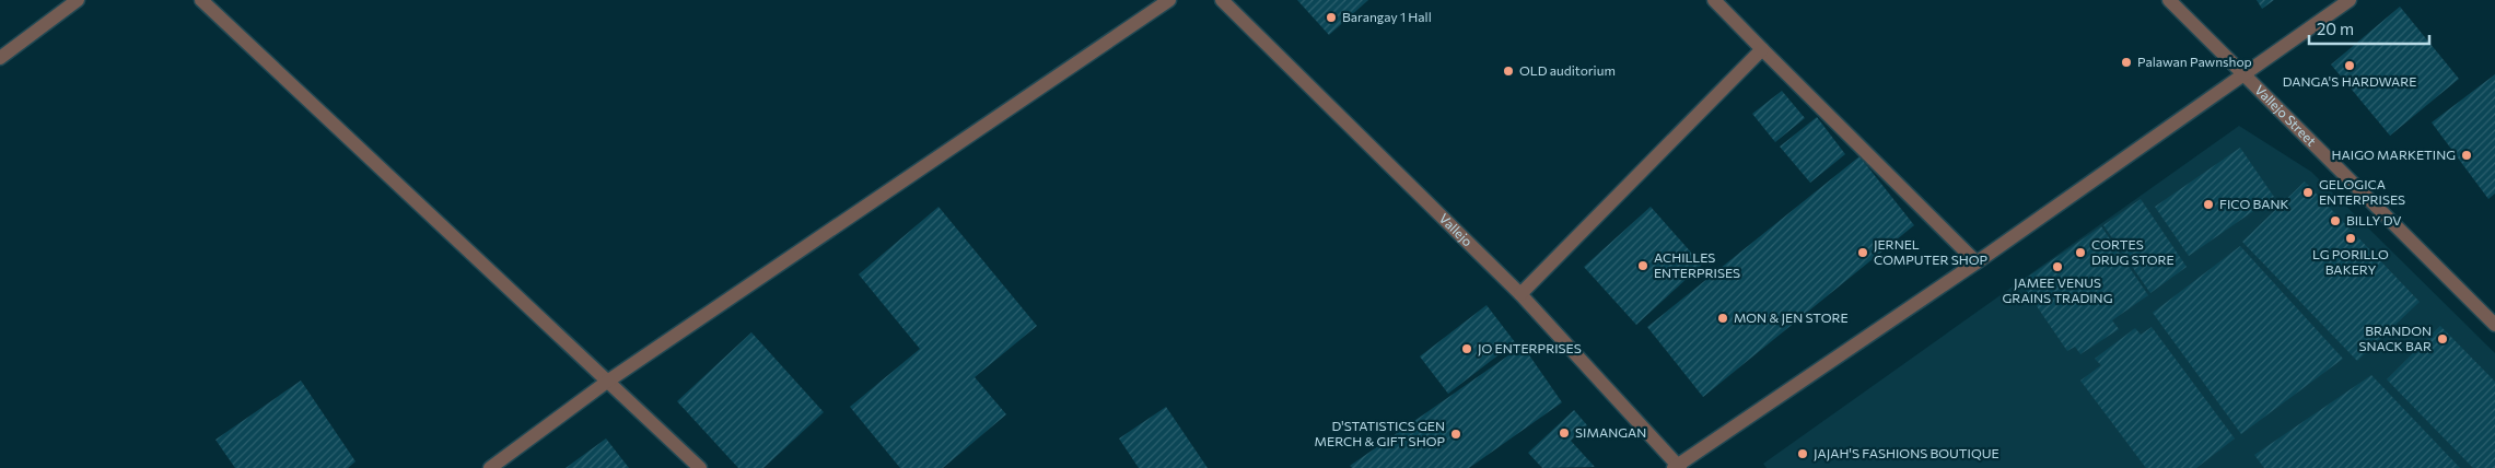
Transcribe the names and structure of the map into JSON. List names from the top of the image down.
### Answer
{
  "streets": {
    "street": ["Vallejo Street", "Vallejo"]
  },
  "places": [
    "Barangay 1 Hall",
    "Palawan Pawnshop",
    "DANGA'S HARDWARE",
    "OLD auditorium",
    "HAIGO MARKETING",
    "GELOGICA ENTERPRISES",
    "FICO BANK",
    "BILLY DV",
    "LG PORILLO BAKERY",
    "JERNEL COMPUTER SHOP",
    "CORTES DRUG STORE",
    "ACHILLES ENTERPRISES",
    "JAMEE VENUS GRAINS TRADING",
    "MON & JEN STORE",
    "BRANDON SNACK BAR",
    "JO ENTERPRISES",
    "SIMANGAN",
    "D'STATISTICS GEN MERCH & GIFT SHOP",
    "JAJAH'S FASHIONS BOUTIQUE"
  ],
  "scale_bar": "20 m"
}
